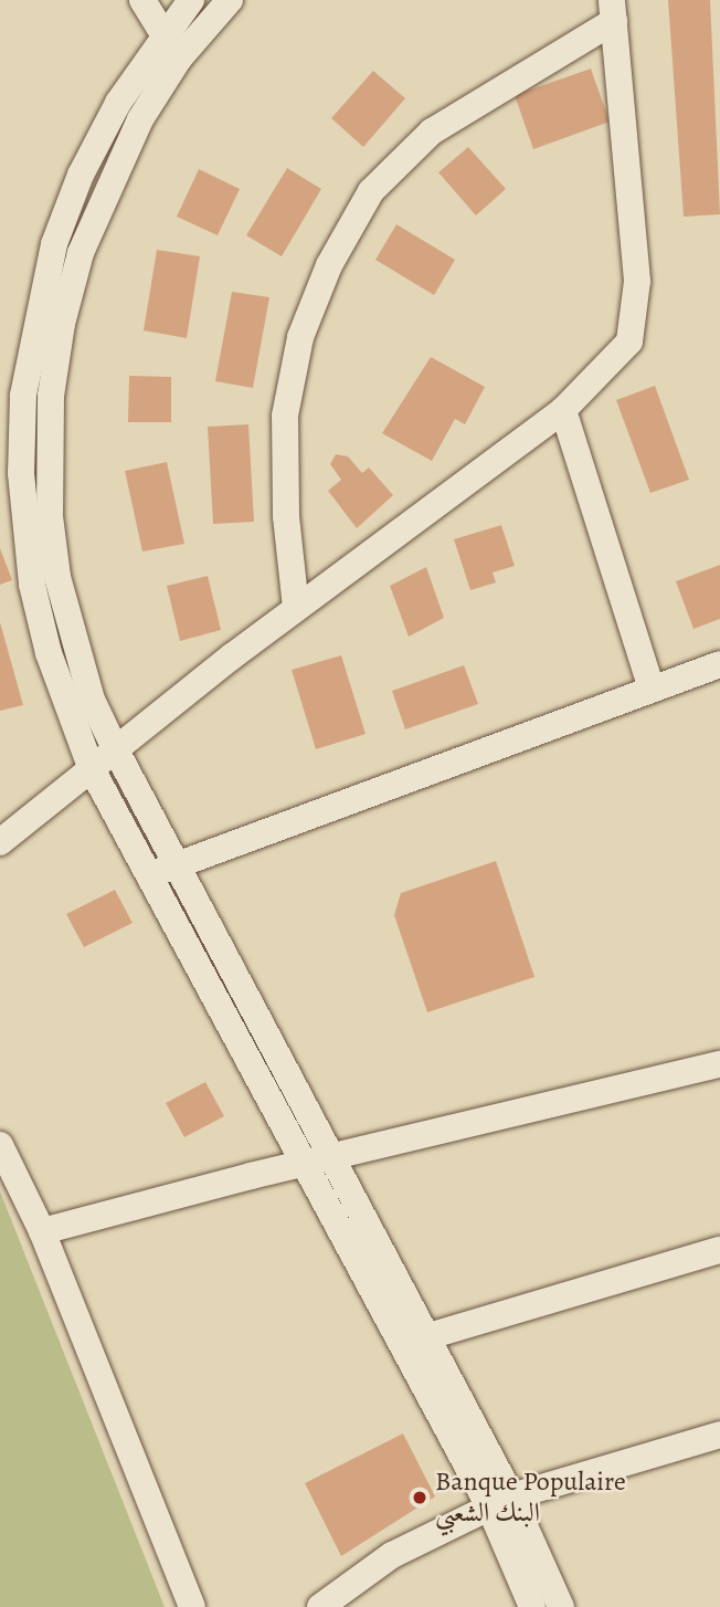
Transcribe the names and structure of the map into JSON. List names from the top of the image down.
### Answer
{
  "places": ["Banque Populaire البنك الشعبي"]
}
